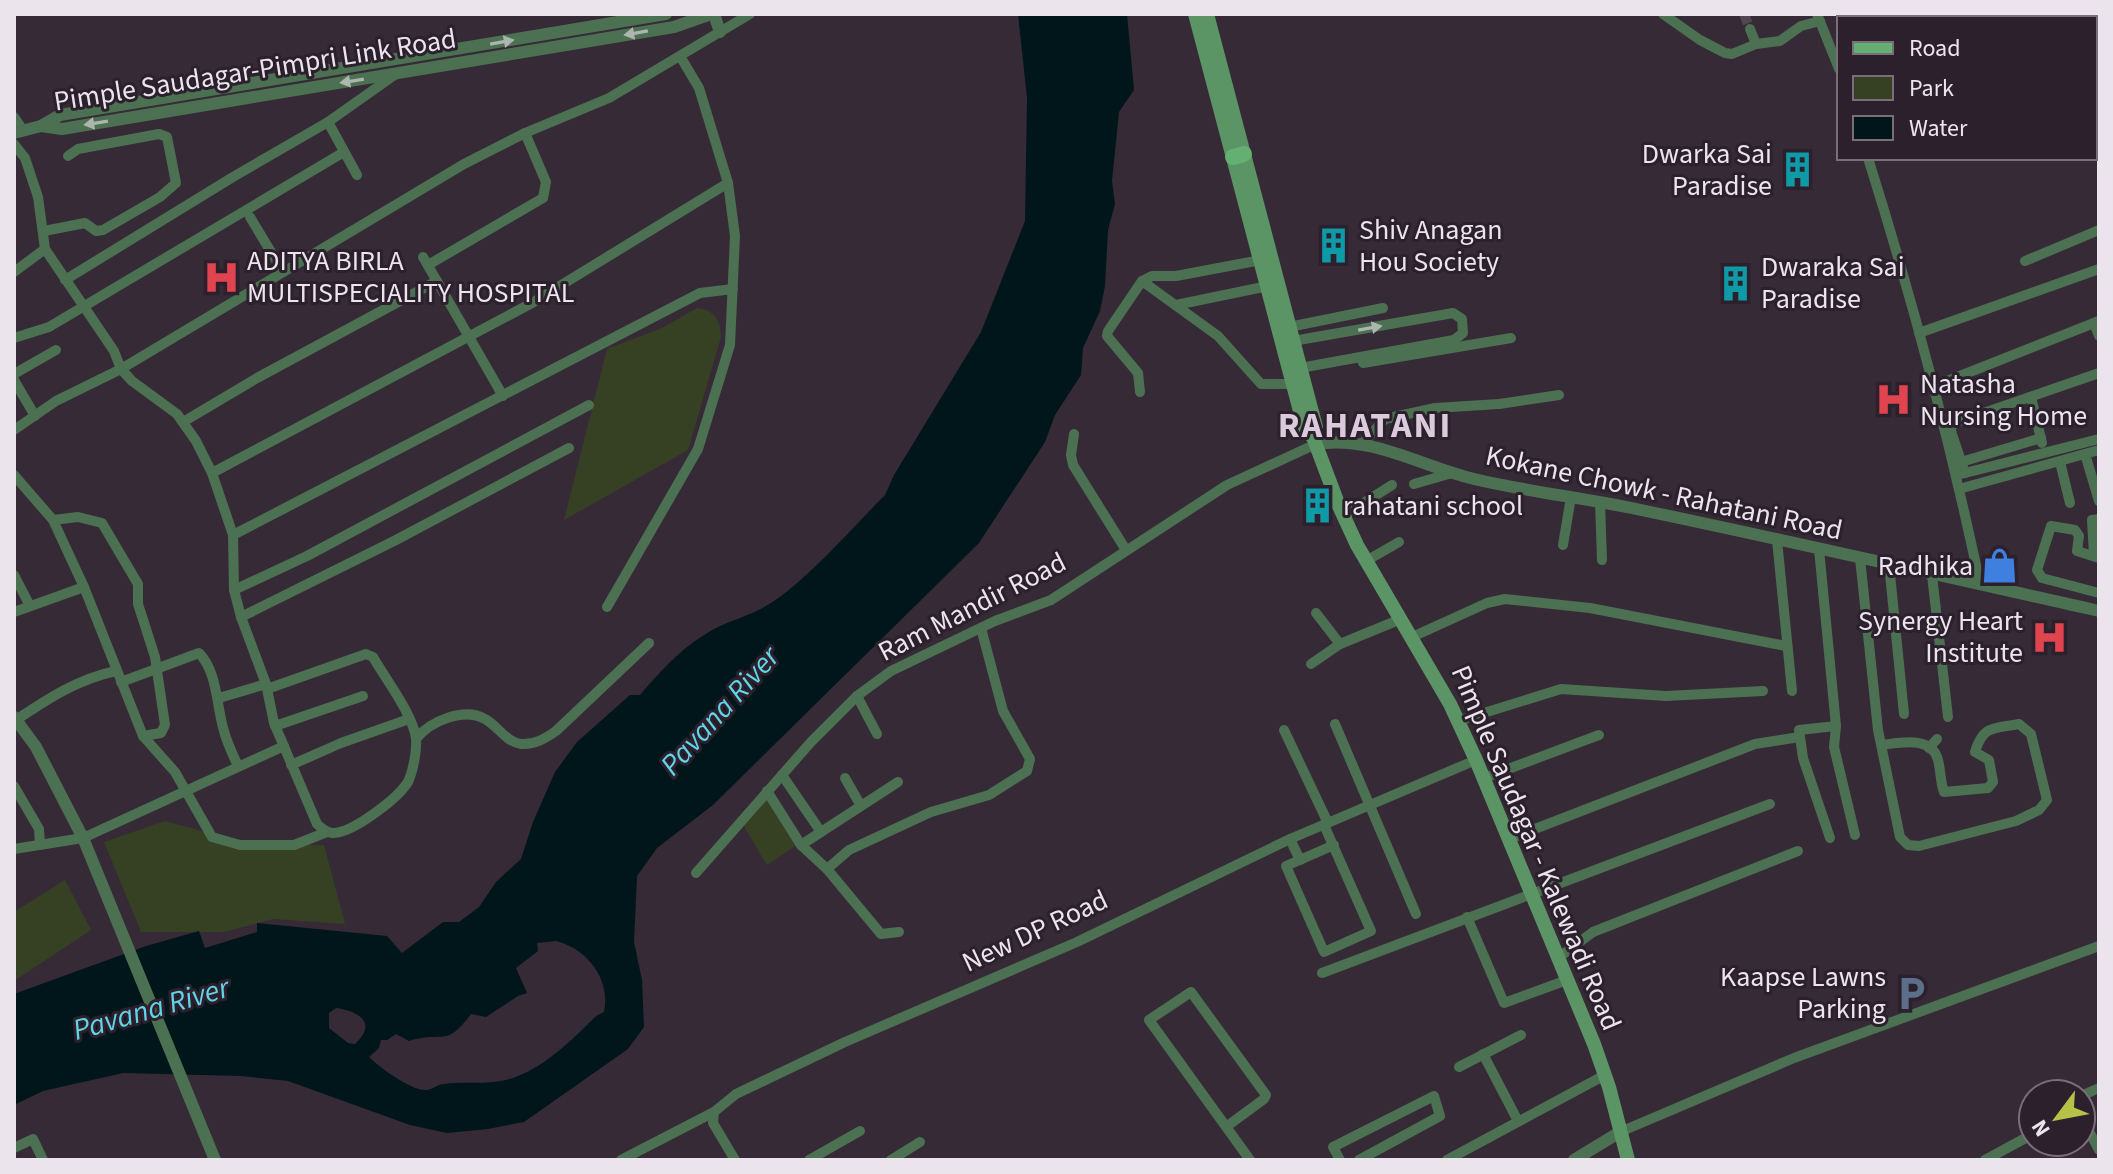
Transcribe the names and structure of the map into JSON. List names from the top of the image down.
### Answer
{
  "streets": {
    "main road": ["Pimple Saudagar - Kalewadi Road"],
    "street": [
      "Pimple Saudagar-Pimpri Link Road",
      "Kokane Chowk - Rahatani Road",
      "Ram Mandir Road",
      "New DP Road"
    ]
  },
  "crossings": [
    ["Kokane Chowk - Rahatani Road", "Ram Mandir Road"],
    ["Kokane Chowk - Rahatani Road", "Pimple Saudagar - Kalewadi Road"],
    ["Ram Mandir Road", "Pimple Saudagar - Kalewadi Road"],
    ["Pimple Saudagar - Kalewadi Road", "New DP Road"]
  ],
  "districts": ["RAHATANI"],
  "water": ["Pavana River"],
  "places": {
    "building": [
      "Dwarka Sai Paradise",
      "Shiv Anagan Hou Society",
      "Dwaraka Sai Paradise",
      "rahatani school"
    ],
    "hospital": ["ADITYA BIRLA MULTISPECIALITY HOSPITAL", "Natasha Nursing Home", "Synergy Heart Institute"],
    "shop": ["Radhika"],
    "parking": ["Kaapse Lawns Parking"]
  },
  "legend": ["Road", "Park", "Water"],
  "north": "bottom left"
}
